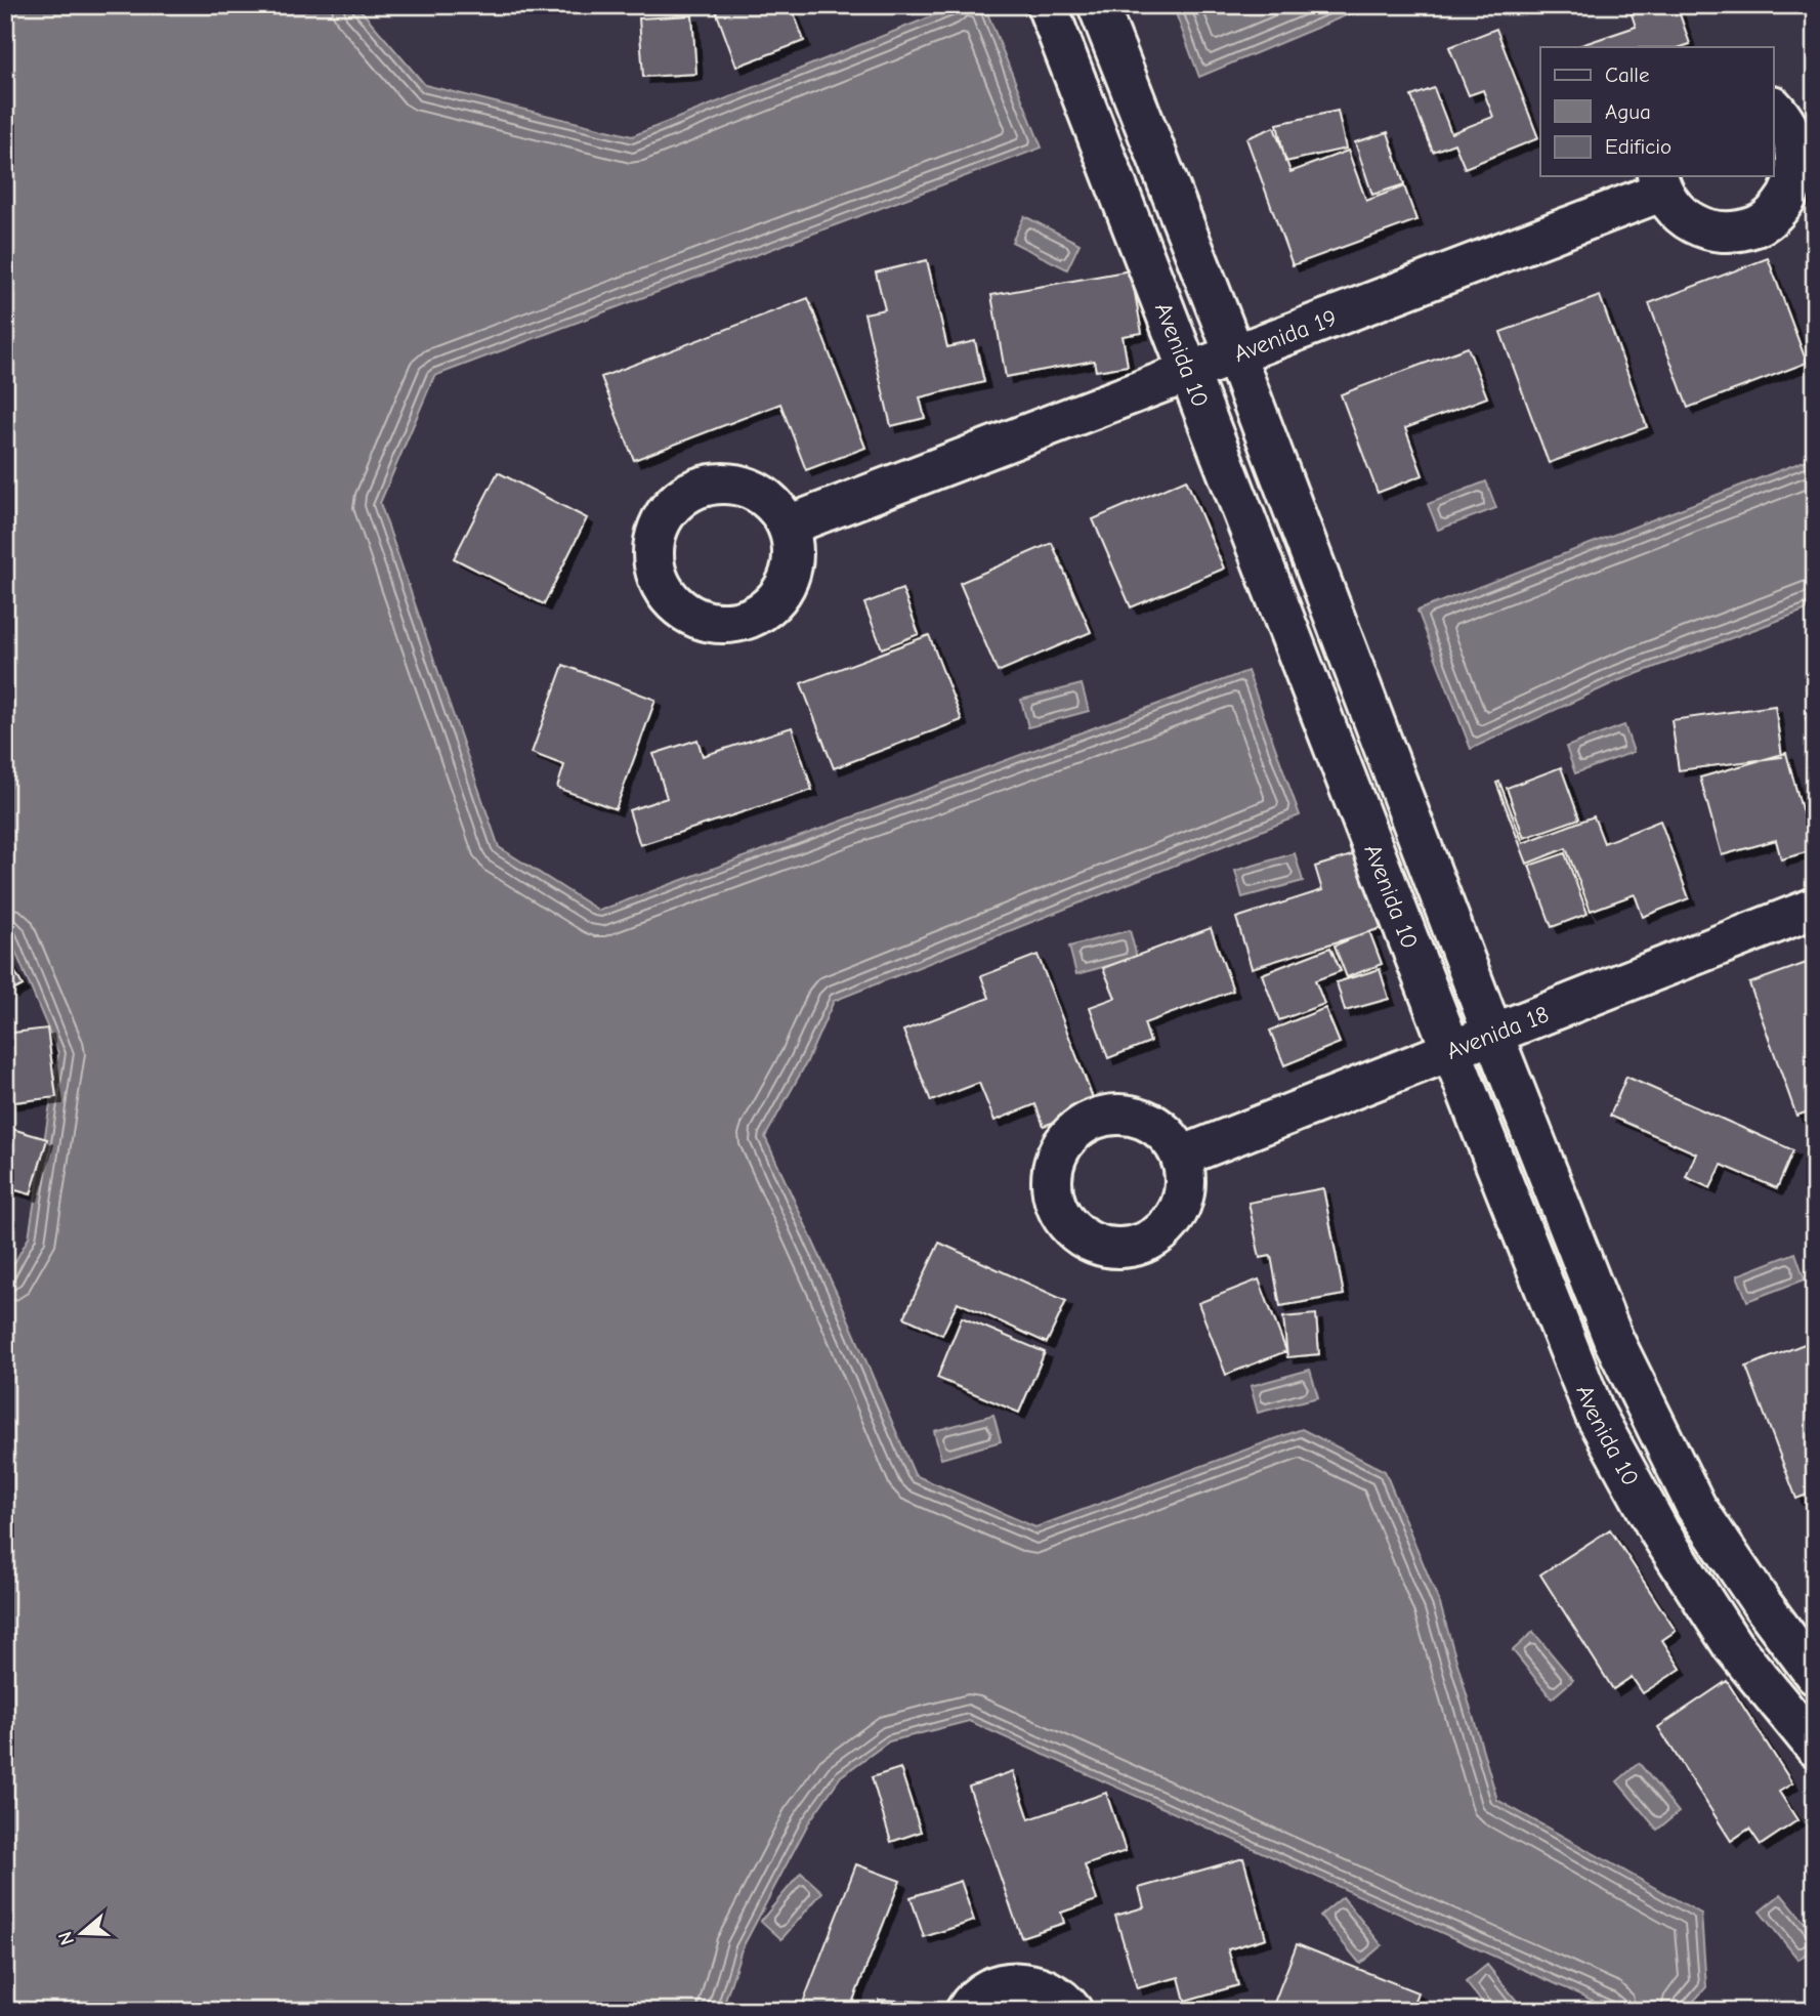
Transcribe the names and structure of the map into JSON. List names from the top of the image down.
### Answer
{
  "streets": {
    "street": ["Avenida 19", "Avenida 10", "Avenida 18"]
  },
  "crossings": [
    ["Avenida 19", "Avenida 10"],
    ["Avenida 10", "Avenida 18"]
  ],
  "legend": ["Calle", "Agua", "Edificio"],
  "north": "left"
}
